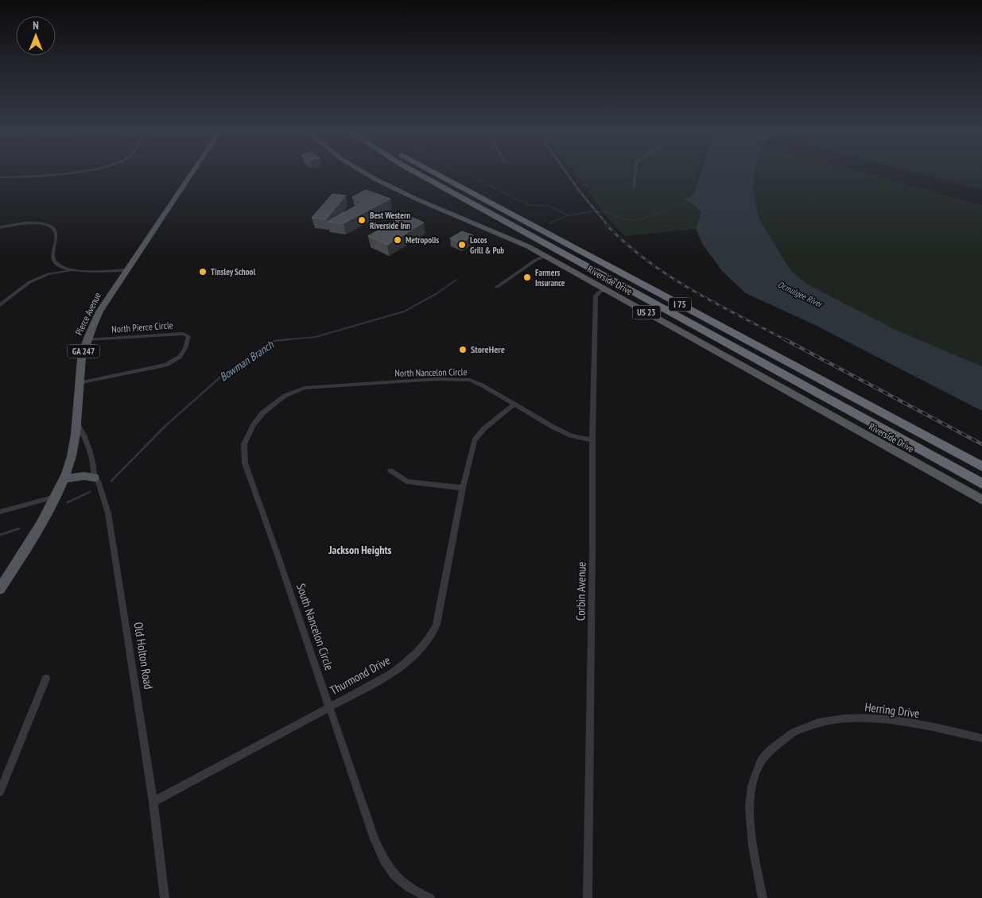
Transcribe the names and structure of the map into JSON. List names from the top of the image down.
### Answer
{
  "streets": {
    "highway": ["I 75"],
    "main road": [
      "Riverside Drive",
      "US 23",
      "Pierce Avenue",
      "GA 247"
    ],
    "street": [
      "North Pierce Circle",
      "North Nancelon Circle",
      "Corbin Avenue",
      "South Nancelon Circle",
      "Old Holton Road",
      "Thurmond Drive",
      "Herring Drive"
    ]
  },
  "crossings": [
    ["Riverside Drive", "Corbin Avenue"],
    ["Pierce Avenue", "North Pierce Circle"],
    ["Pierce Avenue", "Old Holton Road"],
    ["North Nancelon Circle", "Corbin Avenue"],
    ["North Nancelon Circle", "South Nancelon Circle"],
    ["North Nancelon Circle", "Thurmond Drive"],
    ["South Nancelon Circle", "Thurmond Drive"],
    ["Old Holton Road", "Thurmond Drive"]
  ],
  "districts": ["Jackson Heights"],
  "water": ["Ocmulgee River", "Bowman Branch"],
  "places": [
    "Best Western Riverside Inn",
    "Metropolis",
    "Locos Grill & Pub",
    "Tinsley School",
    "Farmers Insurance",
    "StoreHere"
  ],
  "north": "top"
}
